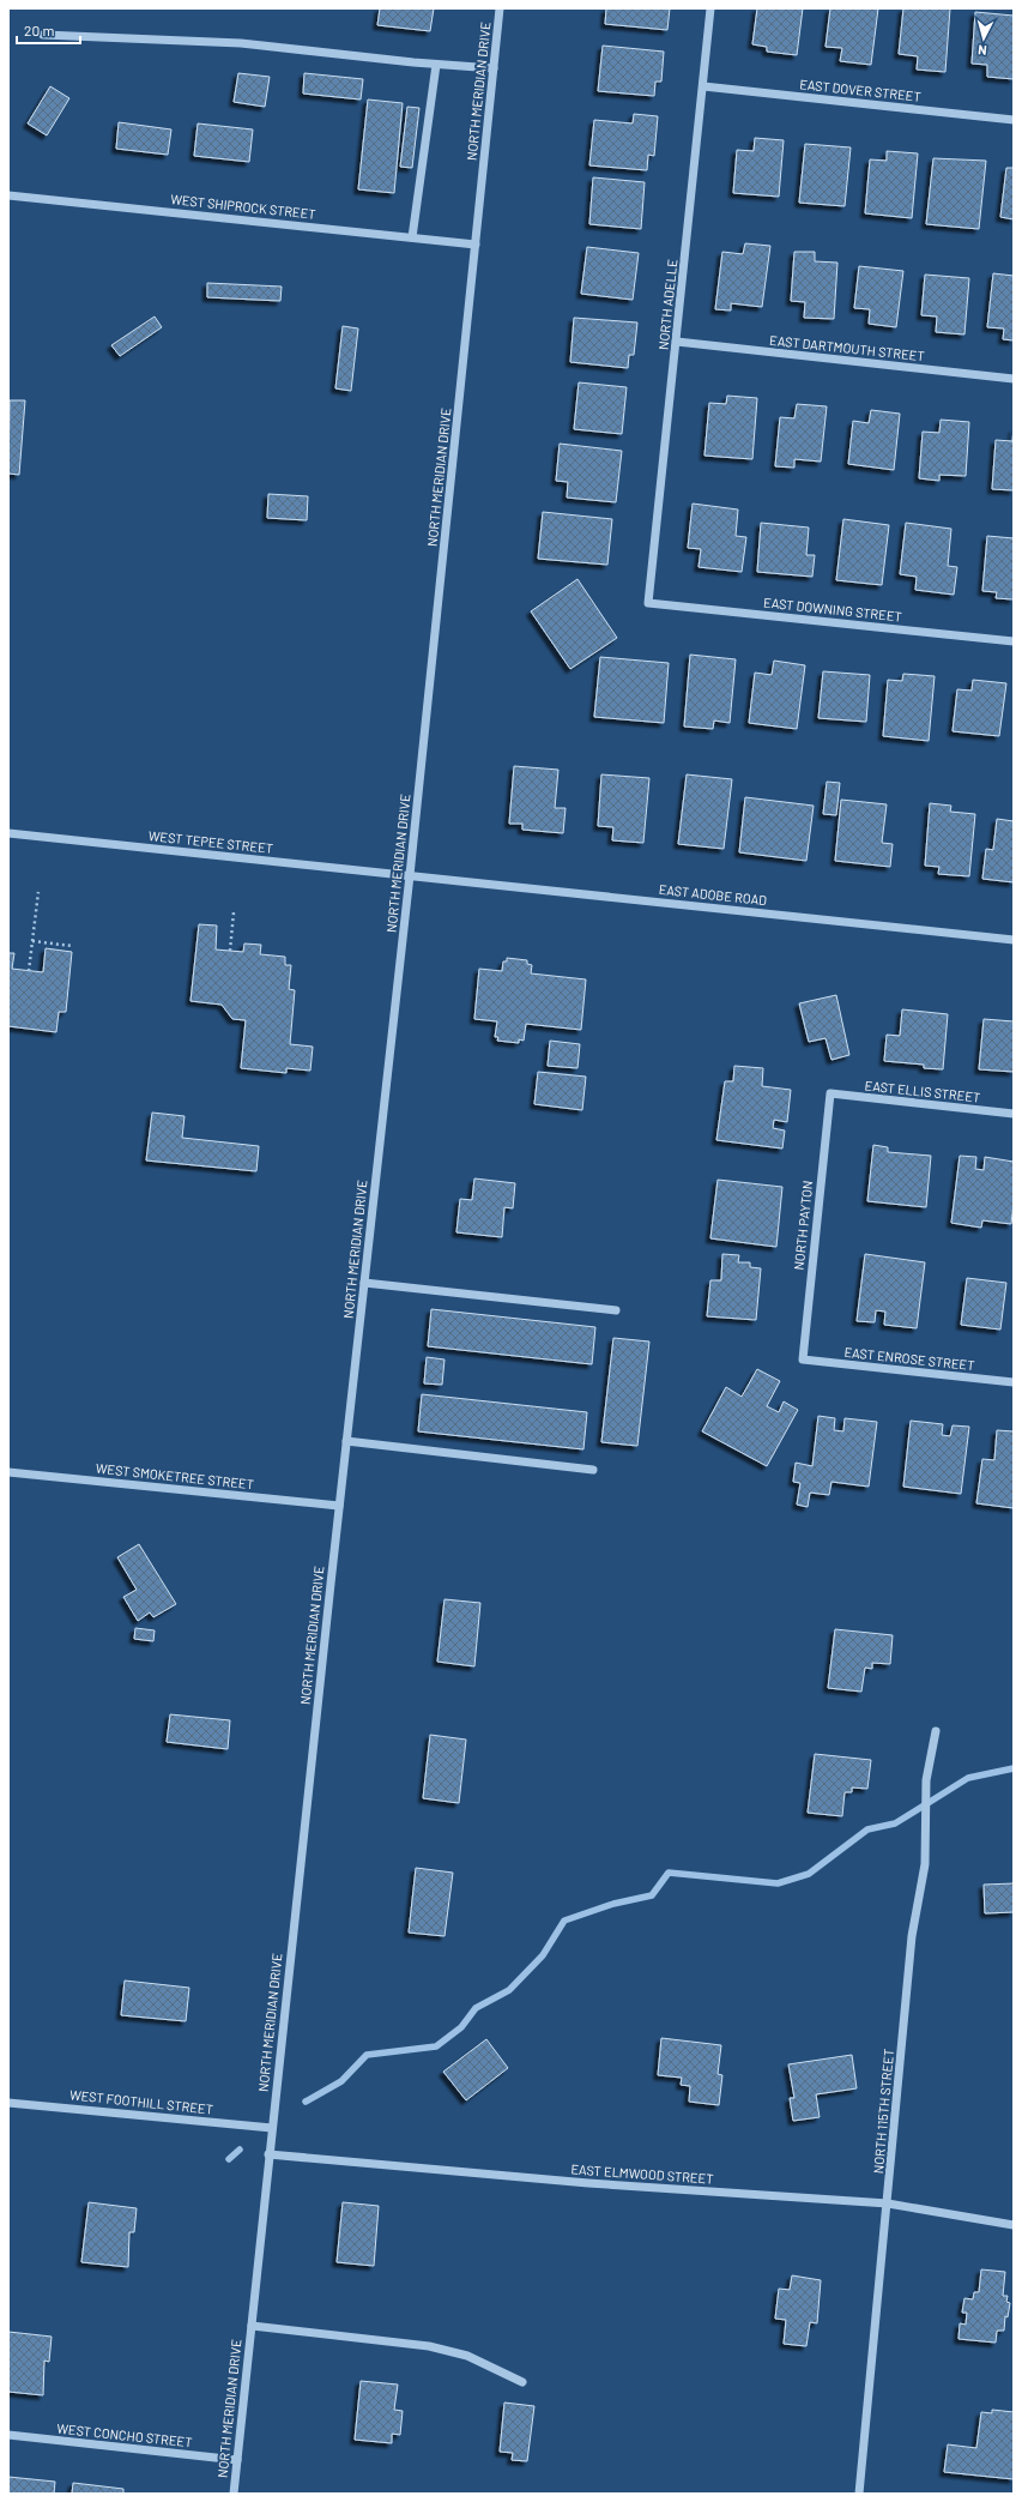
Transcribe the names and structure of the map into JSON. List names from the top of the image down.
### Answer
{
  "streets": {
    "street": [
      "EAST DOVER STREET",
      "NORTH MERIDIAN DRIVE",
      "WEST SHIPROCK STREET",
      "NORTH ADELLE",
      "EAST DARTMOUTH STREET",
      "EAST DOWNING STREET",
      "WEST TEPEE STREET",
      "EAST ADOBE ROAD",
      "EAST ELLIS STREET",
      "NORTH PAYTON",
      "EAST ENROSE STREET",
      "WEST SMOKETREE STREET",
      "WEST FOOTHILL STREET",
      "NORTH 115TH STREET",
      "EAST ELMWOOD STREET",
      "WEST CONCHO STREET"
    ]
  },
  "crossings": [
    ["EAST DOVER STREET", "NORTH ADELLE"],
    ["NORTH MERIDIAN DRIVE", "WEST SHIPROCK STREET"],
    ["NORTH MERIDIAN DRIVE", "WEST TEPEE STREET"],
    ["NORTH MERIDIAN DRIVE", "EAST ADOBE ROAD"],
    ["NORTH MERIDIAN DRIVE", "WEST SMOKETREE STREET"],
    ["NORTH MERIDIAN DRIVE", "WEST FOOTHILL STREET"],
    ["NORTH MERIDIAN DRIVE", "EAST ELMWOOD STREET"],
    ["NORTH MERIDIAN DRIVE", "WEST CONCHO STREET"],
    ["NORTH ADELLE", "EAST DARTMOUTH STREET"],
    ["NORTH ADELLE", "EAST DOWNING STREET"],
    ["WEST TEPEE STREET", "EAST ADOBE ROAD"],
    ["EAST ELLIS STREET", "NORTH PAYTON"],
    ["NORTH PAYTON", "EAST ENROSE STREET"],
    ["NORTH 115TH STREET", "EAST ELMWOOD STREET"]
  ],
  "scale_bar": "20 m",
  "north": "bottom"
}
